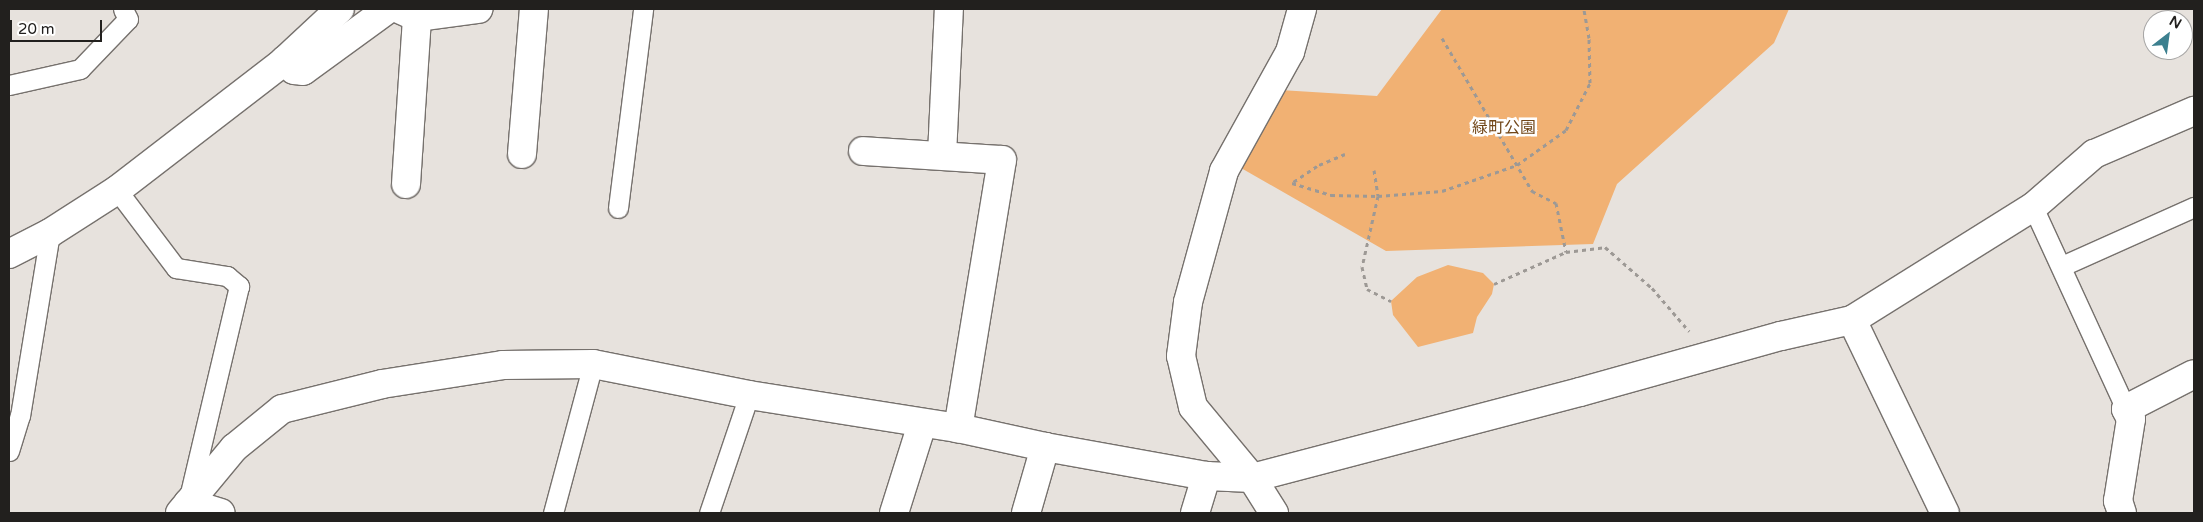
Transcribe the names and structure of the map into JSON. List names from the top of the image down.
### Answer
{
  "parks": ["緑町公園"],
  "scale_bar": "20 m",
  "north": "top right"
}
